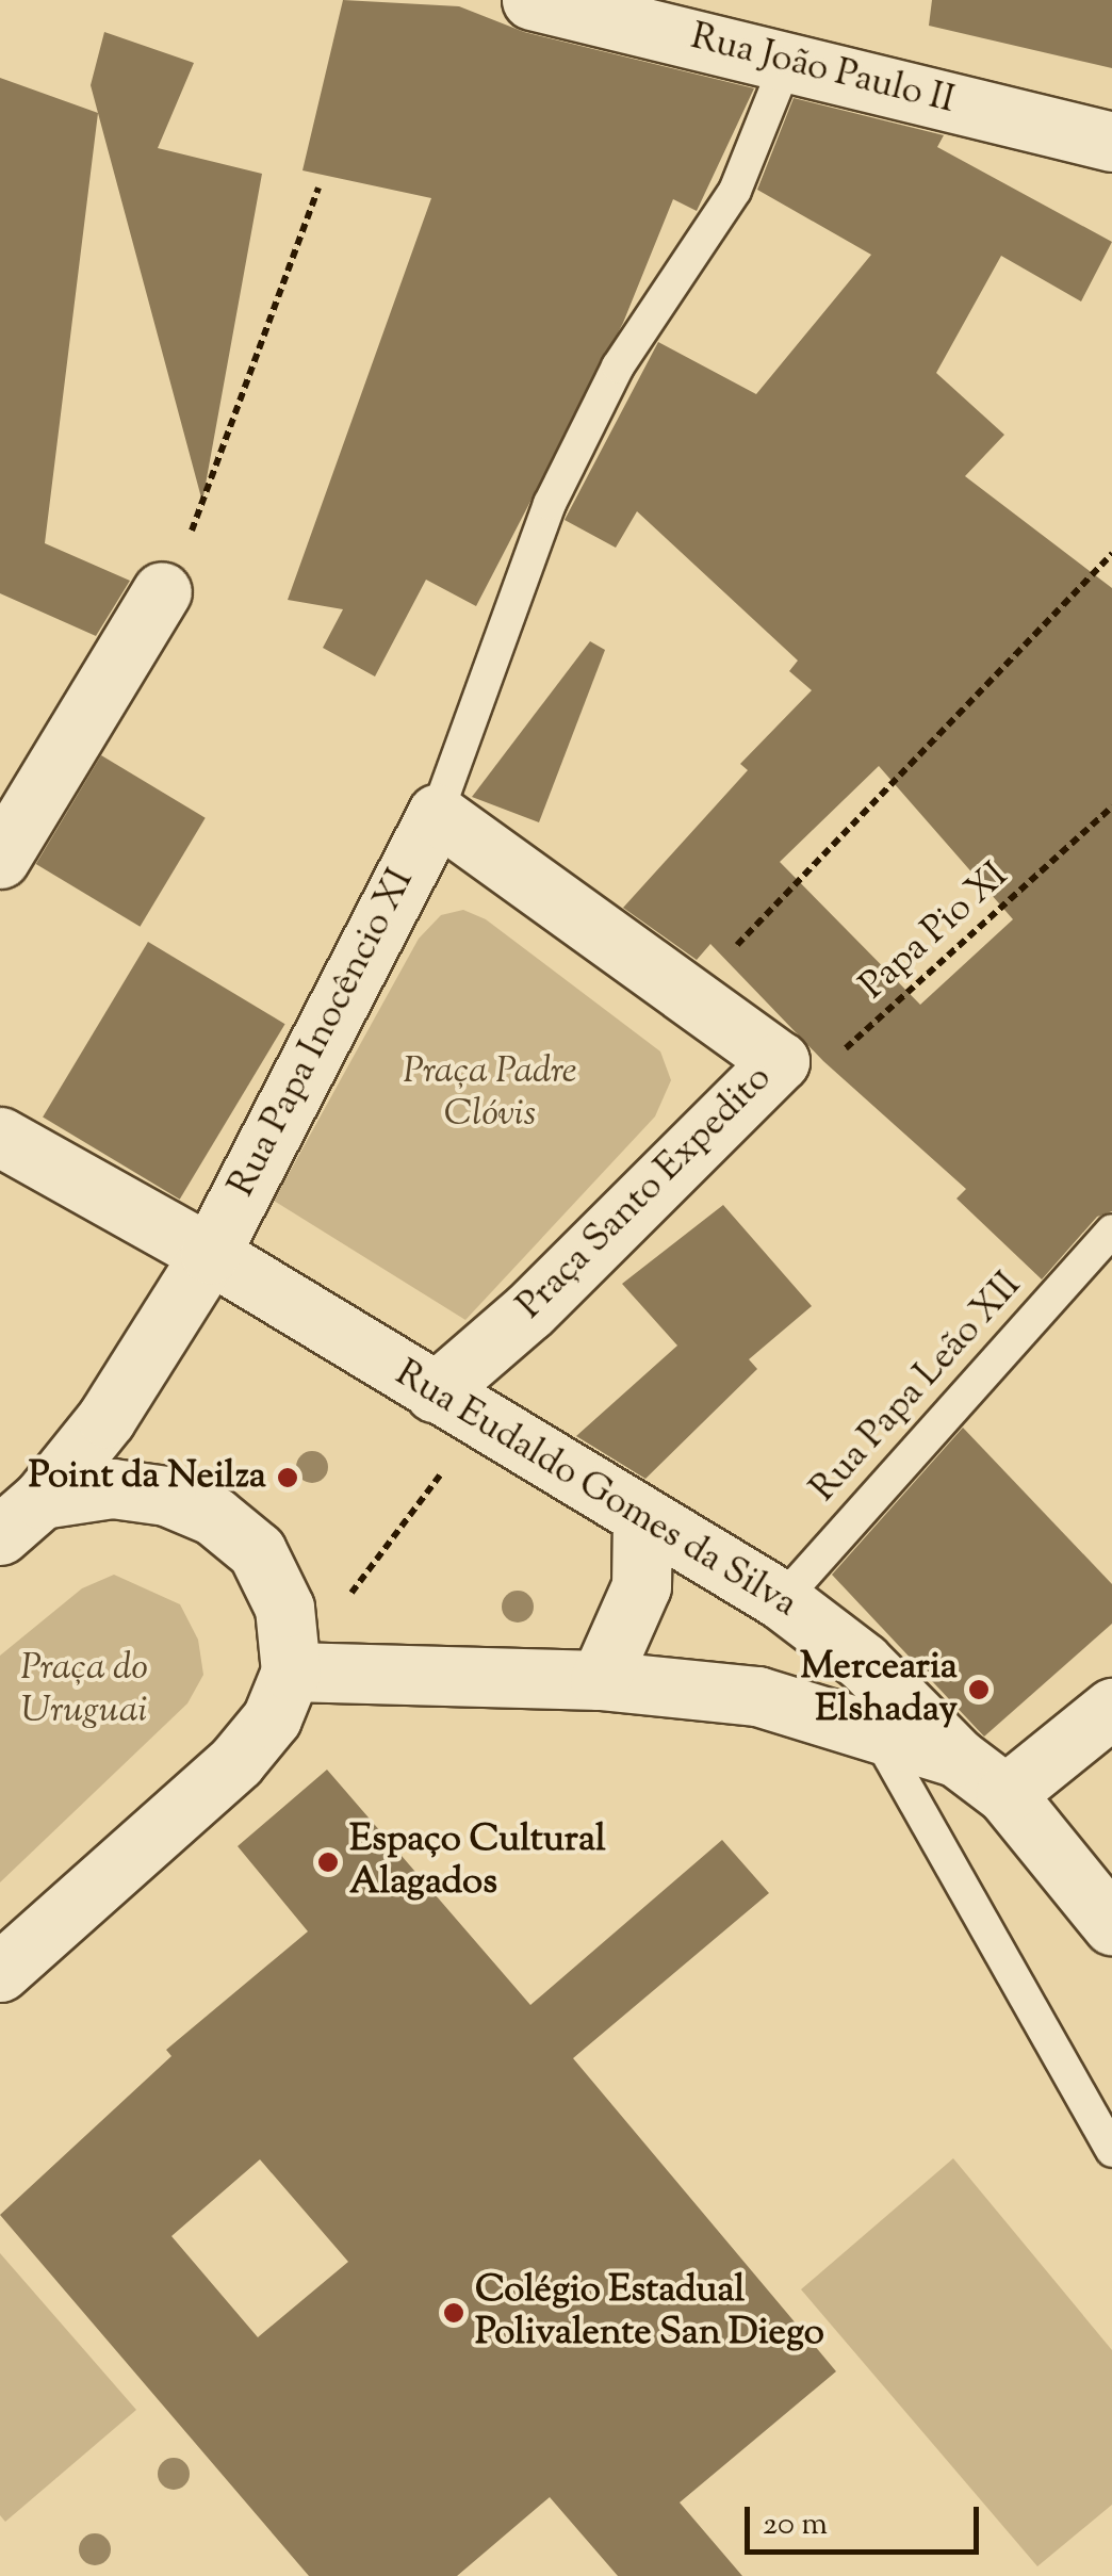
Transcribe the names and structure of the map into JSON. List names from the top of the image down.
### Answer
{
  "streets": {
    "street": [
      "Rua João Paulo II",
      "Rua Papa Inocêncio XI",
      "Praça Santo Expedito",
      "Rua Eudaldo Gomes da Silva"
    ],
    "lane": ["Rua Papa Leão XII"],
    "path": ["Papa Pio XI"]
  },
  "crossings": [
    ["Papa Pio XI", "Praça Santo Expedito"],
    ["Rua Papa Inocêncio XI", "Praça Santo Expedito"],
    ["Rua Papa Inocêncio XI", "Rua Eudaldo Gomes da Silva"],
    ["Praça Santo Expedito", "Rua Eudaldo Gomes da Silva"],
    ["Rua Papa Leão XII", "Rua Eudaldo Gomes da Silva"]
  ],
  "parks": ["Praça Padre Clóvis", "Praça do Uruguai"],
  "places": [
    "Point da Neilza",
    "Mercearia Elshaday",
    "Espaço Cultural Alagados",
    "Colégio Estadual Polivalente San Diego"
  ],
  "scale_bar": "20 m"
}
